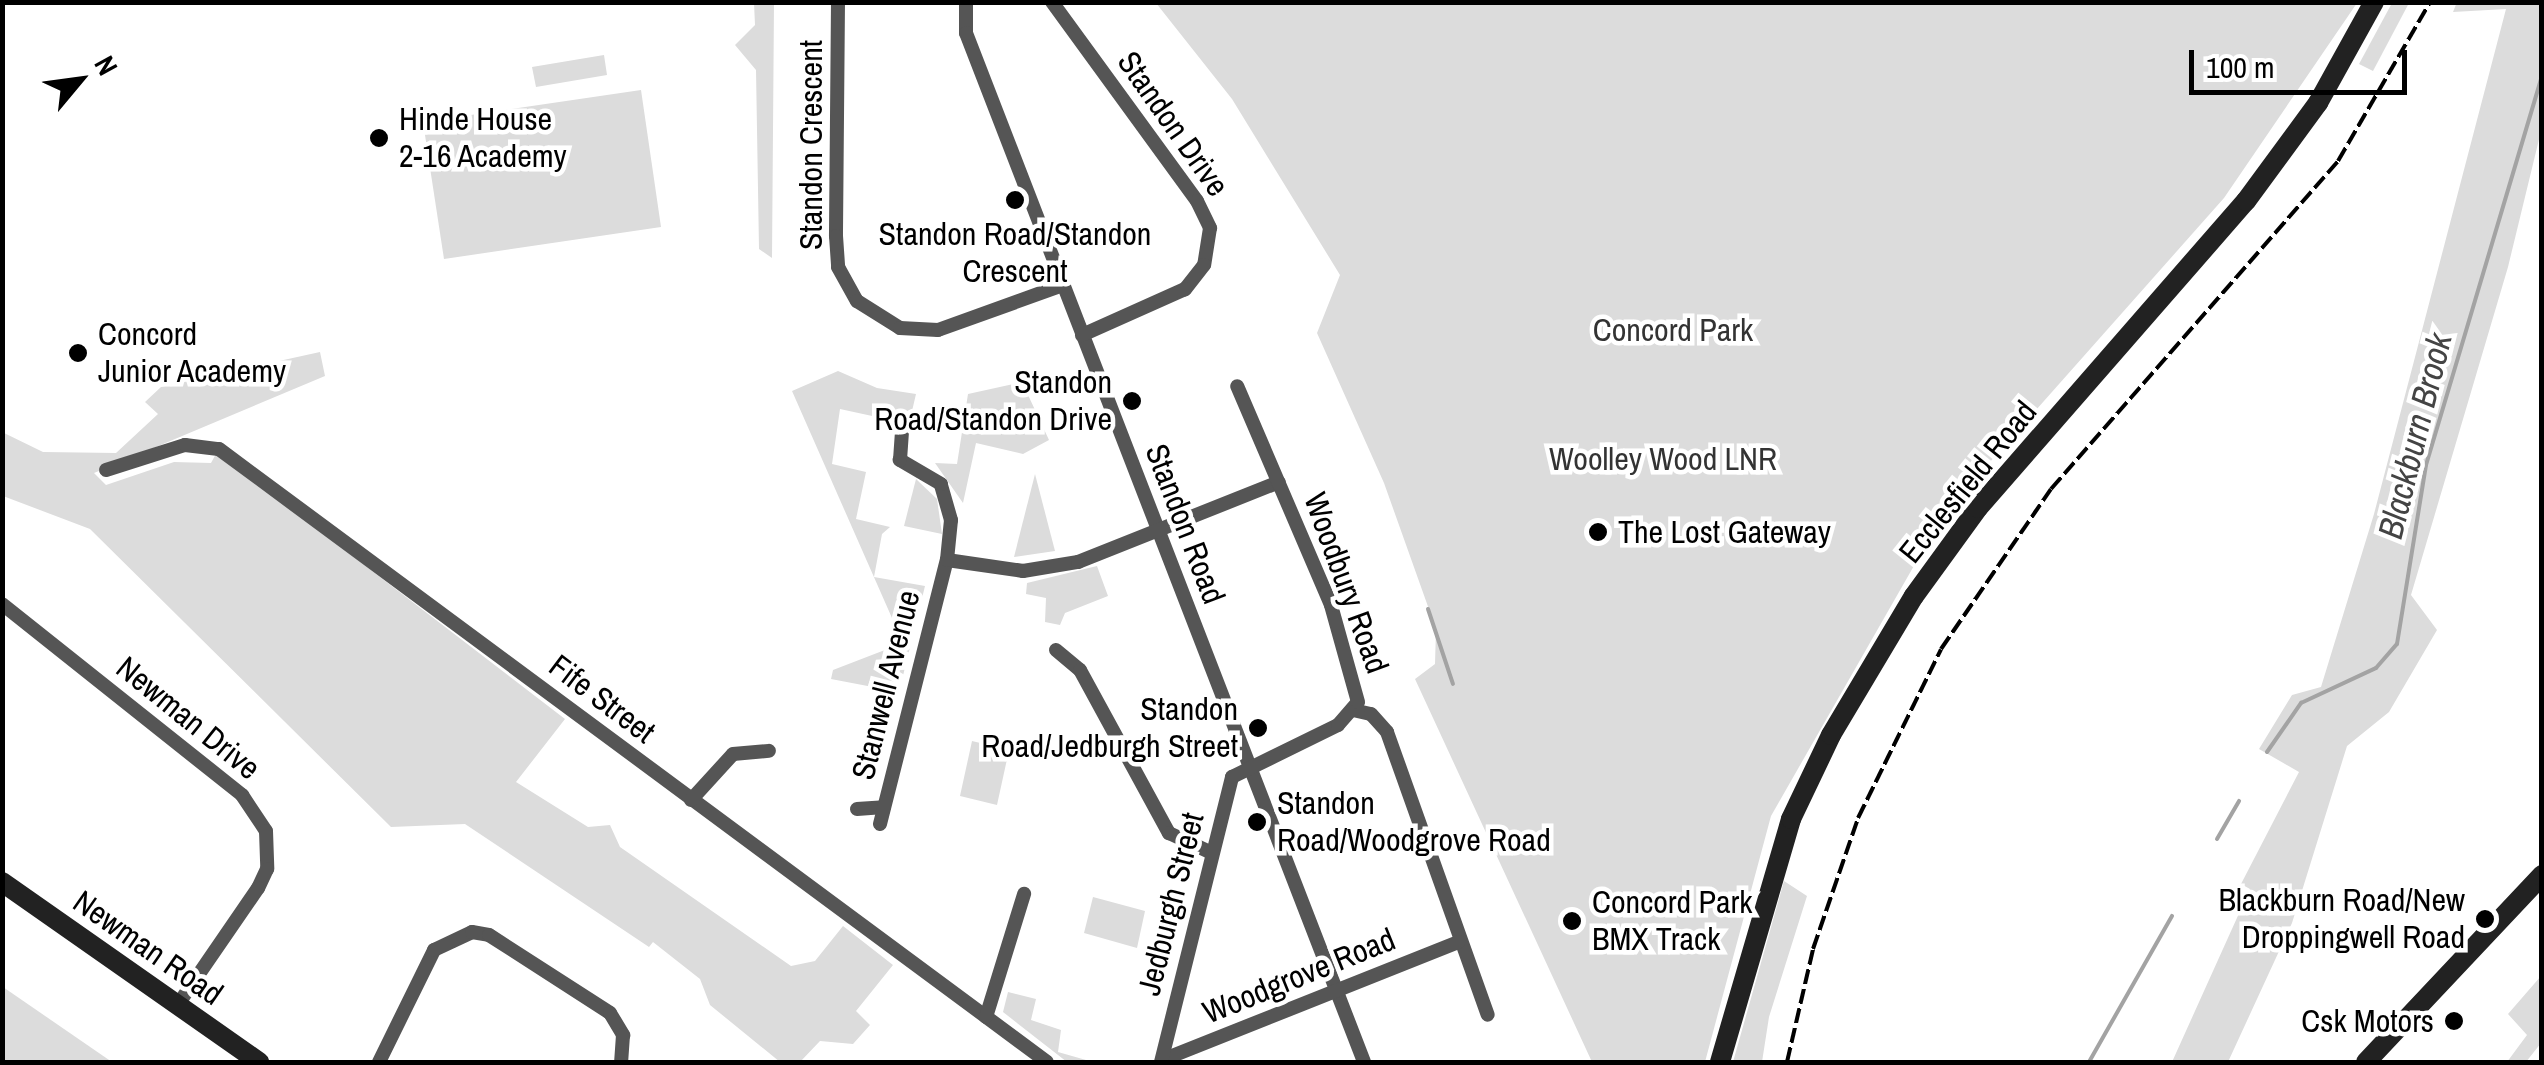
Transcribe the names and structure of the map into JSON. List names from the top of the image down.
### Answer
{
  "streets": {
    "main road": ["Ecclesfield Road", "Newman Road"],
    "street": [
      "Standon Drive",
      "Standon Crescent",
      "Standon Road",
      "Woodbury Road",
      "Stanwell Avenue",
      "Fife Street",
      "Newman Drive",
      "Jedburgh Street",
      "Woodgrove Road"
    ]
  },
  "crossings": [
    ["Standon Drive", "Standon Road"],
    ["Standon Crescent", "Standon Road"],
    ["Standon Road", "Woodbury Road"],
    ["Standon Road", "Jedburgh Street"],
    ["Standon Road", "Woodgrove Road"],
    ["Woodbury Road", "Stanwell Avenue"],
    ["Woodbury Road", "Jedburgh Street"],
    ["Newman Drive", "Newman Road"],
    ["Jedburgh Street", "Woodgrove Road"]
  ],
  "water": ["Blackburn Brook"],
  "parks": ["Concord Park", "Woolley Wood LNR"],
  "places": [
    "Hinde House 2-16 Academy",
    "Standon Road/Standon Crescent",
    "Concord Junior Academy",
    "Standon Road/Standon Drive",
    "The Lost Gateway",
    "Standon Road/Jedburgh Street",
    "Standon Road/Woodgrove Road",
    "Blackburn Road/New Droppingwell Road",
    "Concord Park BMX Track",
    "Csk Motors"
  ],
  "scale_bar": "100 m",
  "north": "top right"
}
